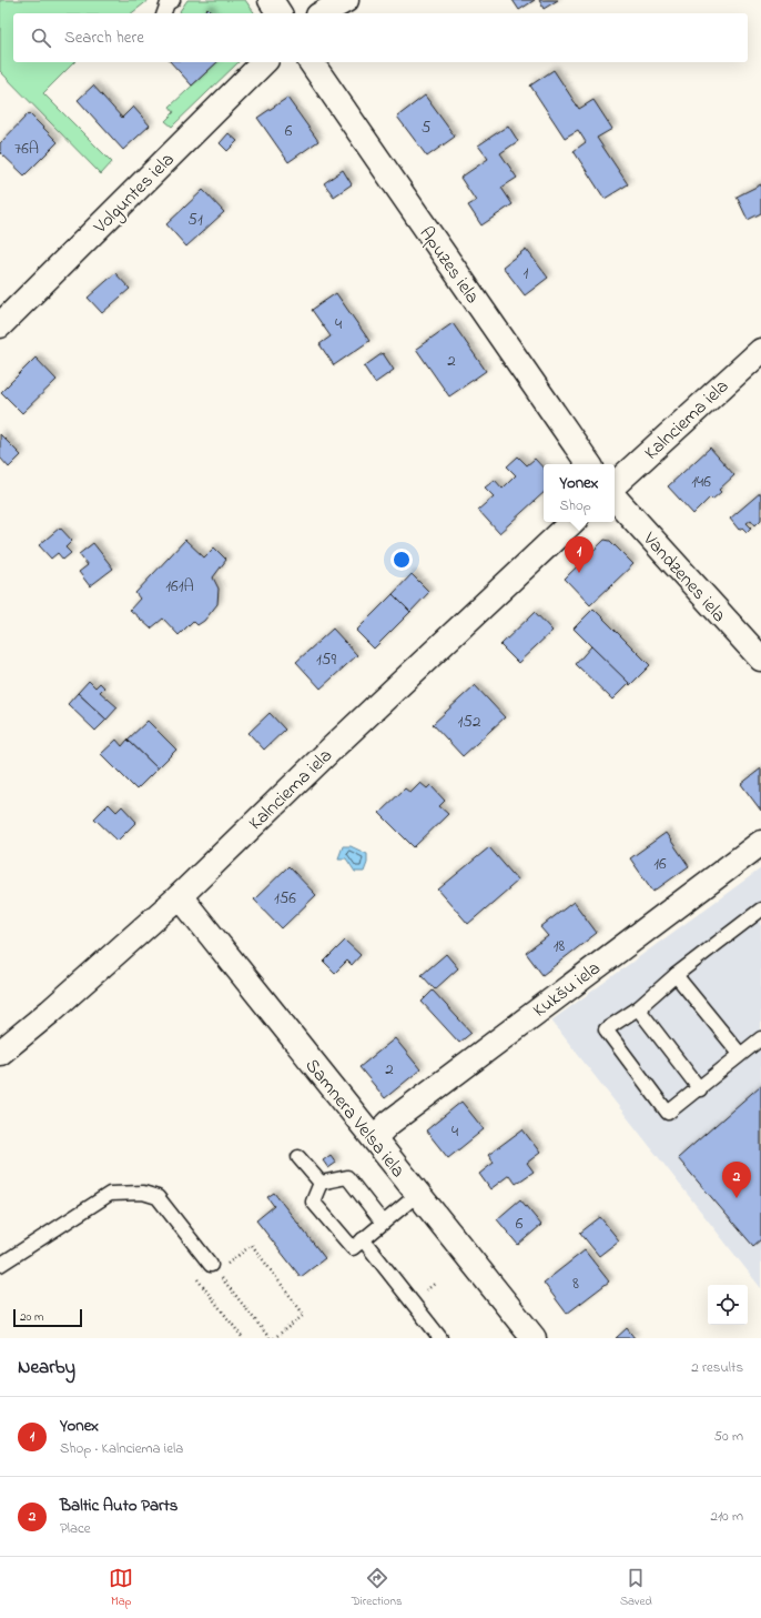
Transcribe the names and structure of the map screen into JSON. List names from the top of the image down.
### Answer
{
  "streets": {
    "street": [
      "Volguntes iela",
      "Apuzes iela",
      "Kalnciema iela",
      "Vandzenes iela",
      "Kukšu iela",
      "Samnera Velsa iela"
    ]
  },
  "crossings": [
    ["Kalnciema iela", "Samnera Velsa iela"],
    ["Kukšu iela", "Samnera Velsa iela"]
  ],
  "house_numbers": [
    "5",
    "6",
    "76A",
    "51",
    "1",
    "4",
    "2",
    "146",
    "161A",
    "159",
    "152",
    "16",
    "156",
    "18",
    "2",
    "4",
    "6",
    "8"
  ],
  "scale_bar": "20 m",
  "page": {
    "search": "Search here",
    "popup": ["Yonex", "Shop"],
    "pins": ["1", "2"],
    "scale": "20 m",
    "heading": ["Nearby", "2 results"],
    "list": [
      {
        "mark": "1",
        "name": "Yonex",
        "note": "Shop · Kalnciema iela",
        "value": "50 m"
      },
      {
        "mark": "2",
        "name": "Baltic Auto Parts",
        "note": "Place",
        "value": "210 m"
      }
    ],
    "nav": ["Map", "Directions", "Saved"]
  }
}
